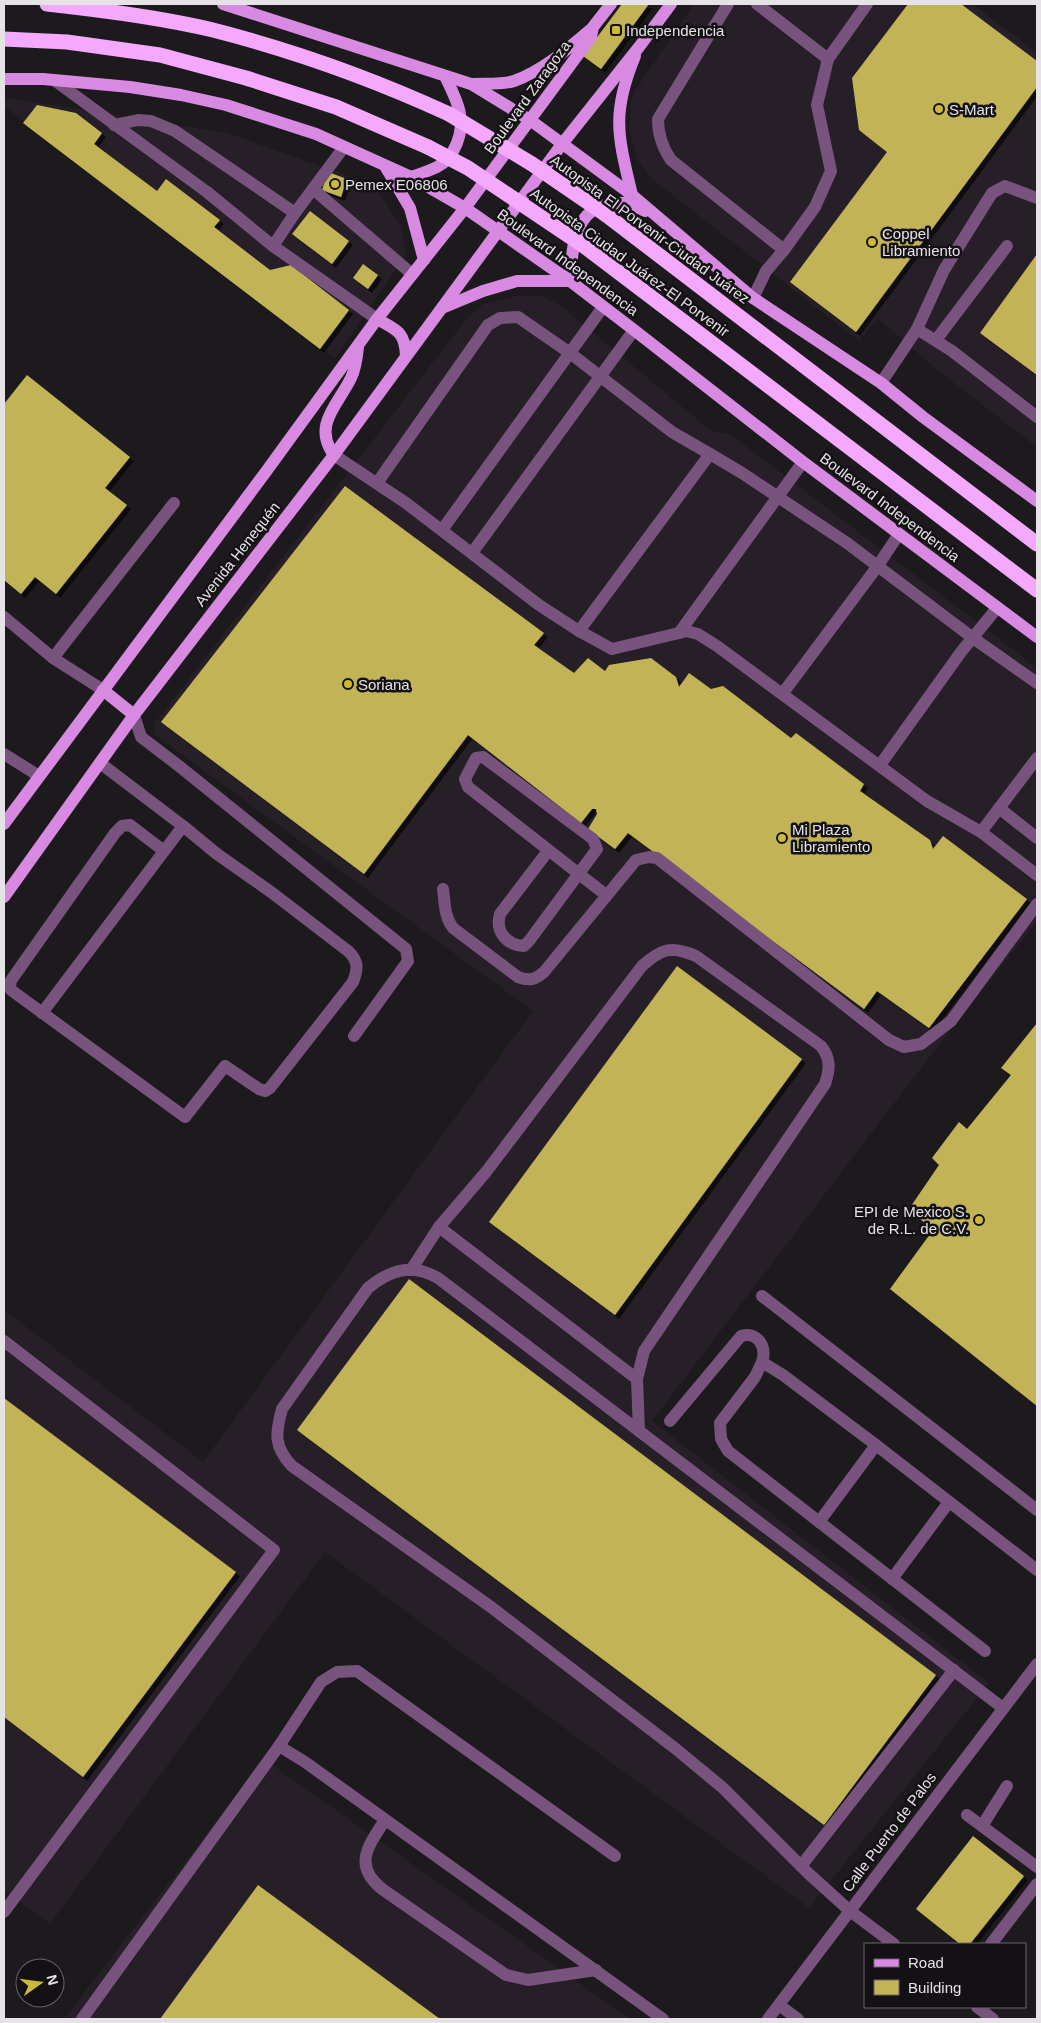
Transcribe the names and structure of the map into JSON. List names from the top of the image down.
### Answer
{
  "streets": {
    "highway": ["Autopista El Porvenir-Ciudad Juárez", "Autopista Ciudad Juárez-El Porvenir"],
    "main road": ["Boulevard Zaragoza", "Boulevard Independencia", "Avenida Henequén"],
    "street": ["Calle Puerto de Palos"]
  },
  "crossings": [
    ["Boulevard Zaragoza", "Boulevard Independencia"],
    ["Boulevard Zaragoza", "Avenida Henequén"],
    ["Boulevard Independencia", "Avenida Henequén"]
  ],
  "places": {
    "transit": ["Independencia"],
    "other": [
      "S-Mart",
      "Pemex E06806",
      "Coppel Libramiento",
      "Soriana",
      "Mi Plaza Libramiento",
      "EPI de Mexico S. de R.L. de C.V."
    ]
  },
  "legend": ["Road", "Building"],
  "north": "right"
}
